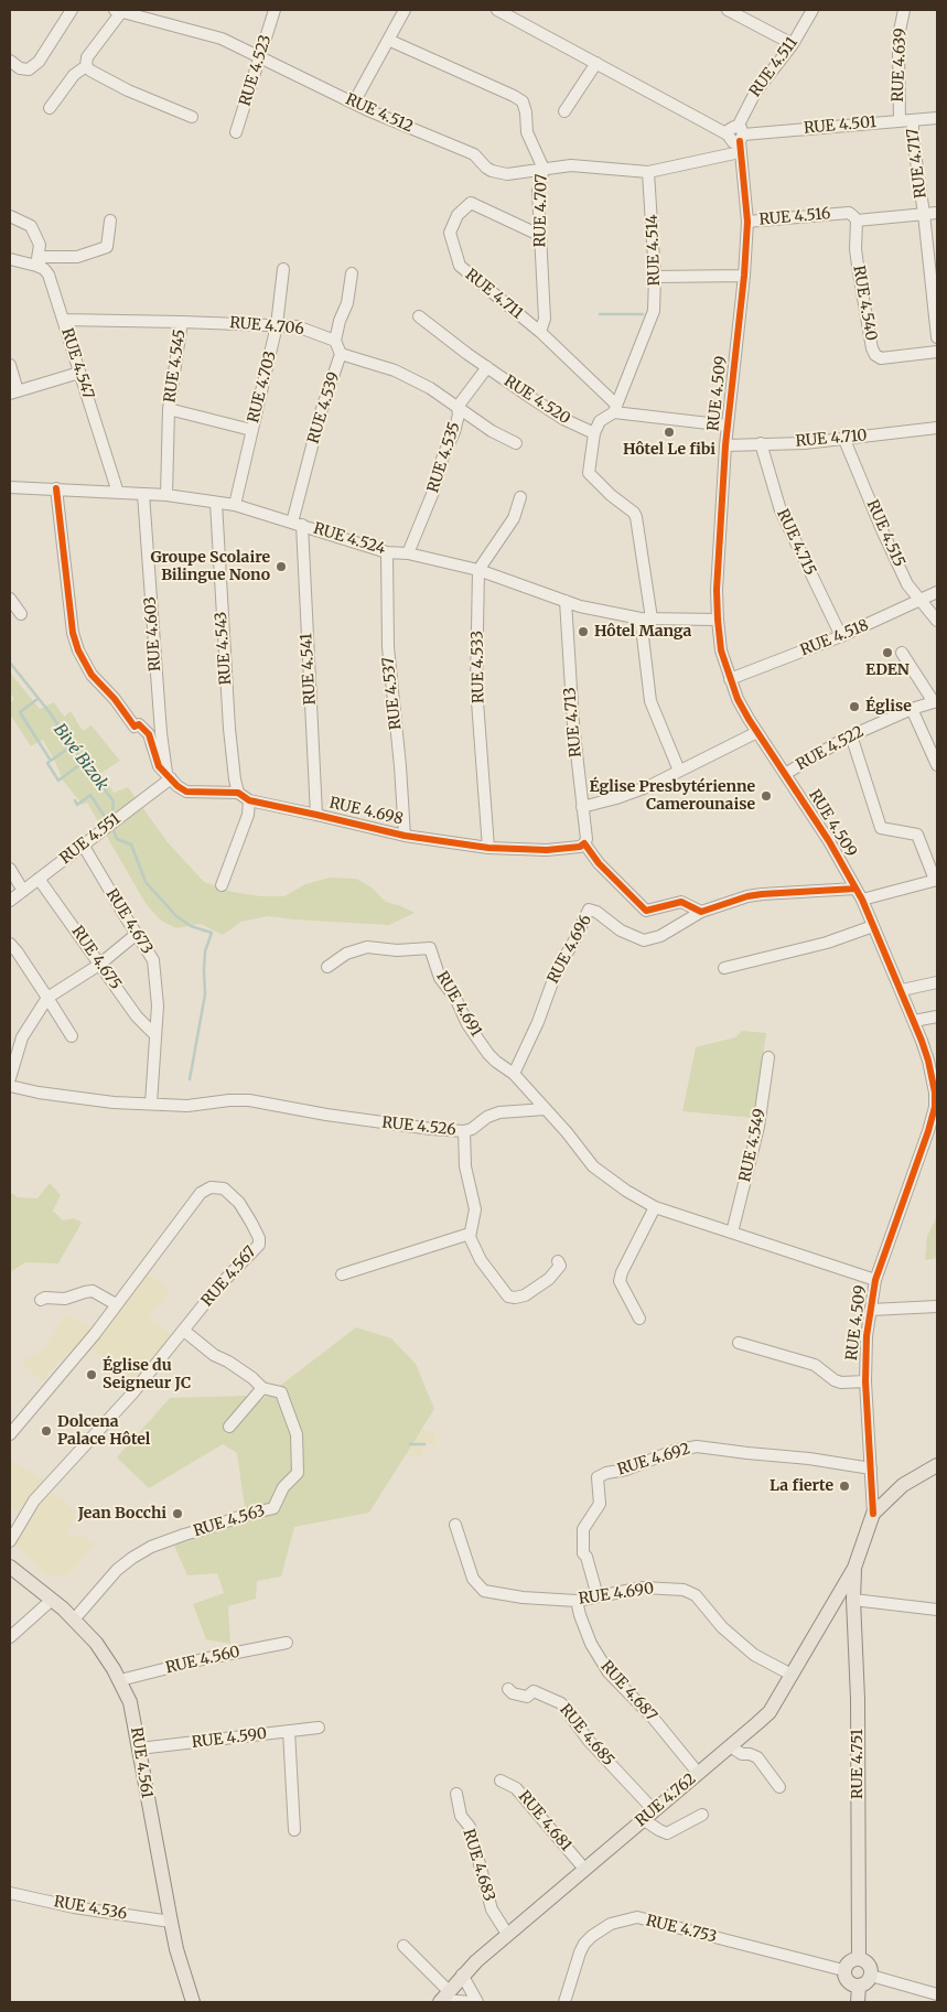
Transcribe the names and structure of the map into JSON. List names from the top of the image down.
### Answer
{
  "streets": {
    "main road": ["RUE 4.561", "RUE 4.751", "RUE 4.762"],
    "street": [
      "RUE 4.639",
      "RUE 4.511",
      "RUE 4.523",
      "RUE 4.512",
      "RUE 4.501",
      "RUE 4.717",
      "RUE 4.707",
      "RUE 4.516",
      "RUE 4.514",
      "RUE 4.711",
      "RUE 4.540",
      "RUE 4.706",
      "RUE 4.547",
      "RUE 4.545",
      "RUE 4.703",
      "RUE 4.509",
      "RUE 4.520",
      "RUE 4.539",
      "RUE 4.710",
      "RUE 4.535",
      "RUE 4.515",
      "RUE 4.524",
      "RUE 4.715",
      "RUE 4.603",
      "RUE 4.518",
      "RUE 4.543",
      "RUE 4.533",
      "RUE 4.541",
      "RUE 4.537",
      "RUE 4.713",
      "RUE 4.522",
      "RUE 4.698",
      "RUE 4.551",
      "RUE 4.673",
      "RUE 4.696",
      "RUE 4.675",
      "RUE 4.691",
      "RUE 4.526",
      "RUE 4.549",
      "RUE 4.567",
      "RUE 4.692",
      "RUE 4.563",
      "RUE 4.690",
      "RUE 4.560",
      "RUE 4.687",
      "RUE 4.685",
      "RUE 4.590",
      "RUE 4.681",
      "RUE 4.683",
      "RUE 4.536",
      "RUE 4.753"
    ]
  },
  "crossings": [
    ["RUE 4.639", "RUE 4.501"],
    ["RUE 4.511", "RUE 4.501"],
    ["RUE 4.511", "RUE 4.509"],
    ["RUE 4.523", "RUE 4.512"],
    ["RUE 4.512", "RUE 4.707"],
    ["RUE 4.512", "RUE 4.514"],
    ["RUE 4.501", "RUE 4.717"],
    ["RUE 4.501", "RUE 4.509"],
    ["RUE 4.717", "RUE 4.516"],
    ["RUE 4.707", "RUE 4.711"],
    ["RUE 4.516", "RUE 4.540"],
    ["RUE 4.516", "RUE 4.509"],
    ["RUE 4.706", "RUE 4.545"],
    ["RUE 4.706", "RUE 4.703"],
    ["RUE 4.547", "RUE 4.545"],
    ["RUE 4.547", "RUE 4.524"],
    ["RUE 4.545", "RUE 4.524"],
    ["RUE 4.703", "RUE 4.524"],
    ["RUE 4.509", "RUE 4.710"],
    ["RUE 4.509", "RUE 4.524"],
    ["RUE 4.509", "RUE 4.518"],
    ["RUE 4.509", "RUE 4.522"],
    ["RUE 4.509", "RUE 4.692"],
    ["RUE 4.520", "RUE 4.535"],
    ["RUE 4.539", "RUE 4.535"],
    ["RUE 4.539", "RUE 4.524"],
    ["RUE 4.539", "RUE 4.541"],
    ["RUE 4.710", "RUE 4.515"],
    ["RUE 4.710", "RUE 4.715"],
    ["RUE 4.535", "RUE 4.524"],
    ["RUE 4.515", "RUE 4.518"],
    ["RUE 4.524", "RUE 4.603"],
    ["RUE 4.524", "RUE 4.543"],
    ["RUE 4.524", "RUE 4.533"],
    ["RUE 4.524", "RUE 4.541"],
    ["RUE 4.524", "RUE 4.537"],
    ["RUE 4.524", "RUE 4.713"],
    ["RUE 4.715", "RUE 4.518"],
    ["RUE 4.603", "RUE 4.551"],
    ["RUE 4.543", "RUE 4.698"],
    ["RUE 4.533", "RUE 4.698"],
    ["RUE 4.541", "RUE 4.698"],
    ["RUE 4.537", "RUE 4.698"],
    ["RUE 4.713", "RUE 4.698"],
    ["RUE 4.551", "RUE 4.673"],
    ["RUE 4.551", "RUE 4.675"],
    ["RUE 4.673", "RUE 4.675"],
    ["RUE 4.673", "RUE 4.526"],
    ["RUE 4.696", "RUE 4.691"],
    ["RUE 4.691", "RUE 4.526"],
    ["RUE 4.567", "RUE 4.563"],
    ["RUE 4.692", "RUE 4.690"],
    ["RUE 4.563", "RUE 4.561"],
    ["RUE 4.690", "RUE 4.687"],
    ["RUE 4.690", "RUE 4.762"],
    ["RUE 4.560", "RUE 4.561"],
    ["RUE 4.687", "RUE 4.762"],
    ["RUE 4.685", "RUE 4.762"],
    ["RUE 4.590", "RUE 4.561"],
    ["RUE 4.561", "RUE 4.536"],
    ["RUE 4.751", "RUE 4.762"],
    ["RUE 4.751", "RUE 4.753"],
    ["RUE 4.762", "RUE 4.681"],
    ["RUE 4.762", "RUE 4.683"]
  ],
  "water": ["Bivé Bizok"],
  "places": [
    "Hôtel Le fibi",
    "Groupe Scolaire Bilingue Nono",
    "Hôtel Manga",
    "EDEN",
    "Église",
    "Église Presbytérienne Camerounaise",
    "Église du Seigneur JC",
    "Dolcena Palace Hôtel",
    "La fierte",
    "Jean Bocchi"
  ]
}
